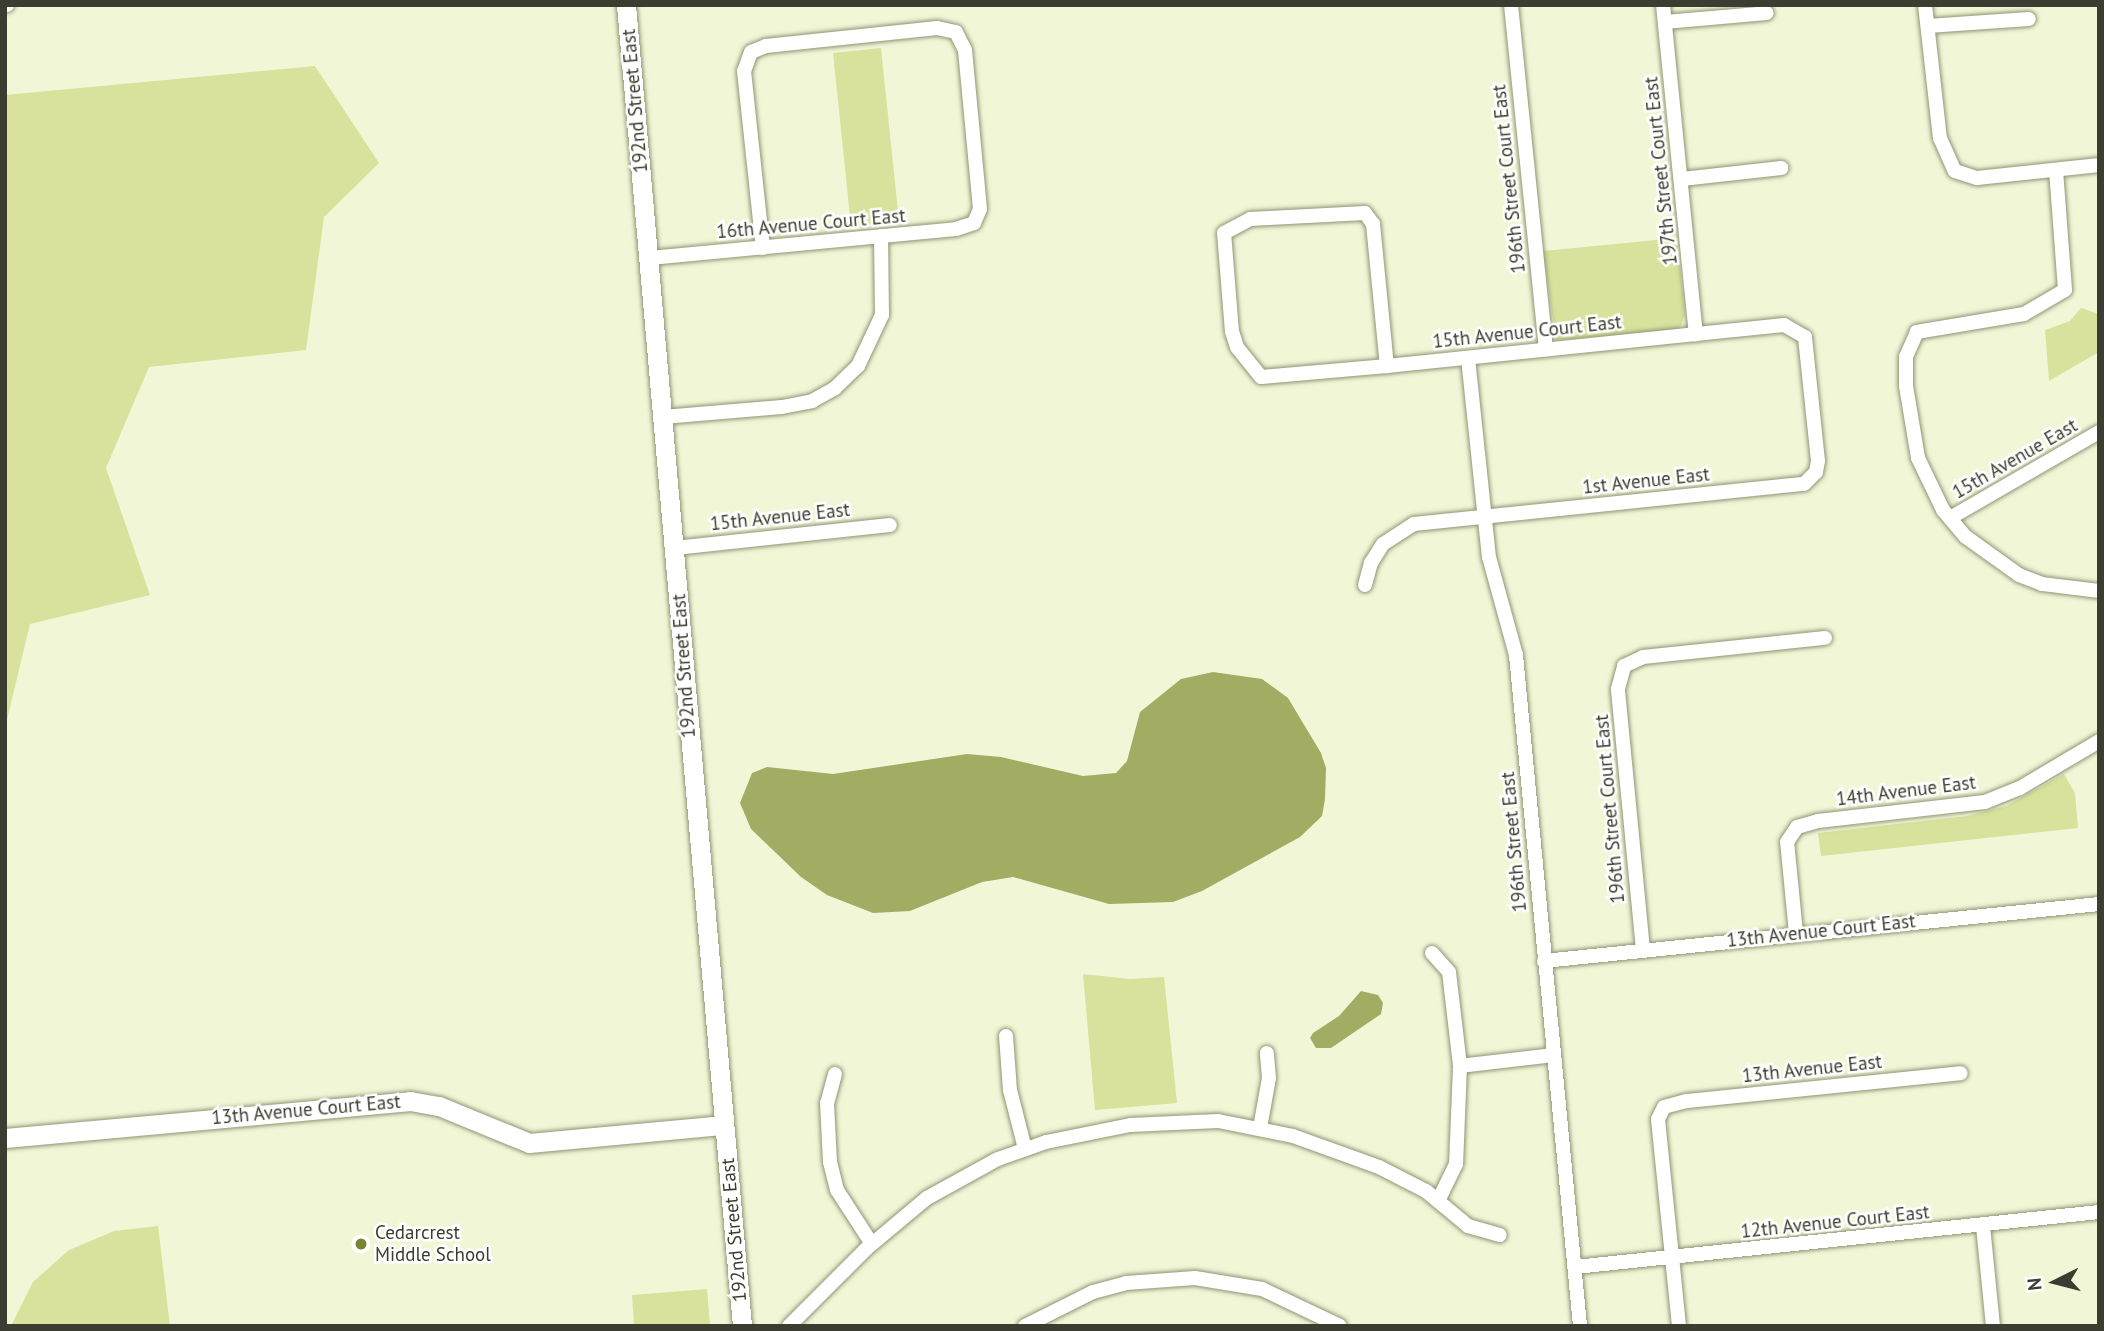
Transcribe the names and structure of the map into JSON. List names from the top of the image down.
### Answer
{
  "streets": {
    "street": [
      "192nd Street East",
      "197th Street Court East",
      "196th Street Court East",
      "16th Avenue Court East",
      "15th Avenue Court East",
      "15th Avenue East",
      "1st Avenue East",
      "14th Avenue East",
      "196th Street East",
      "13th Avenue Court East",
      "13th Avenue East",
      "12th Avenue Court East"
    ]
  },
  "crossings": [
    ["192nd Street East", "16th Avenue Court East"],
    ["192nd Street East", "15th Avenue East"],
    ["192nd Street East", "13th Avenue Court East"],
    ["197th Street Court East", "15th Avenue Court East"],
    ["196th Street Court East", "15th Avenue Court East"],
    ["196th Street Court East", "13th Avenue Court East"],
    ["15th Avenue Court East", "1st Avenue East"],
    ["15th Avenue Court East", "196th Street East"],
    ["1st Avenue East", "196th Street East"],
    ["14th Avenue East", "13th Avenue Court East"],
    ["196th Street East", "13th Avenue Court East"],
    ["196th Street East", "12th Avenue Court East"],
    ["13th Avenue East", "12th Avenue Court East"]
  ],
  "places": ["Cedarcrest Middle School"],
  "north": "left"
}
